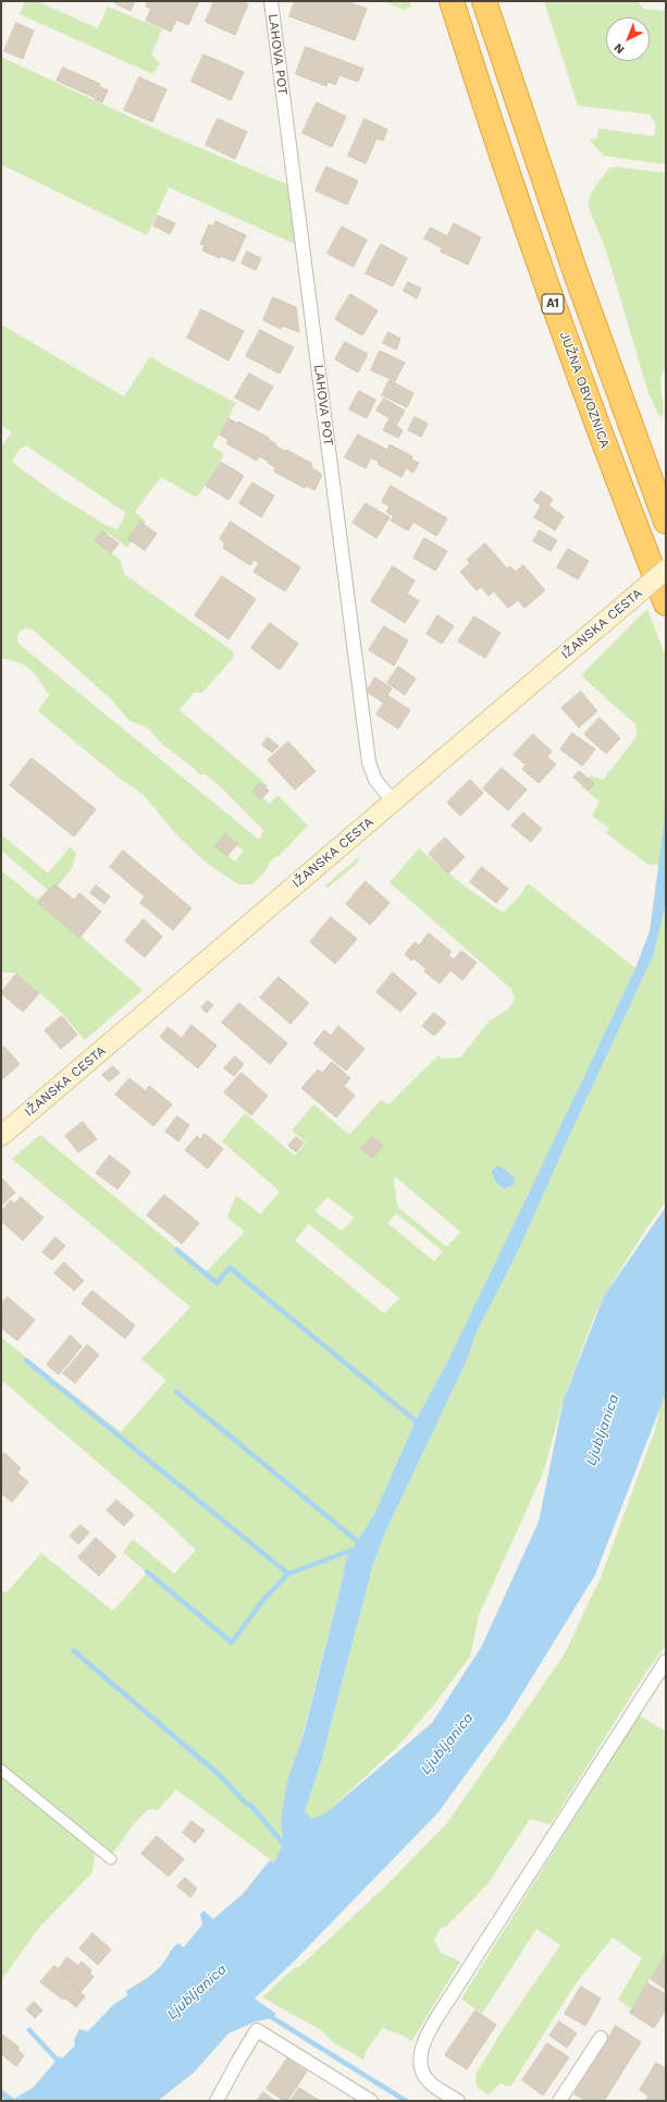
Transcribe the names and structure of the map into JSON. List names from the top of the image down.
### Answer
{
  "streets": {
    "highway": ["A1", "JUŽNA OBVOZNICA"],
    "main road": ["IŽANSKA CESTA"],
    "street": ["LAHOVA POT"]
  },
  "crossings": [
    ["LAHOVA POT", "IŽANSKA CESTA"]
  ],
  "water": ["Ljubljanica"],
  "north": "bottom left"
}
